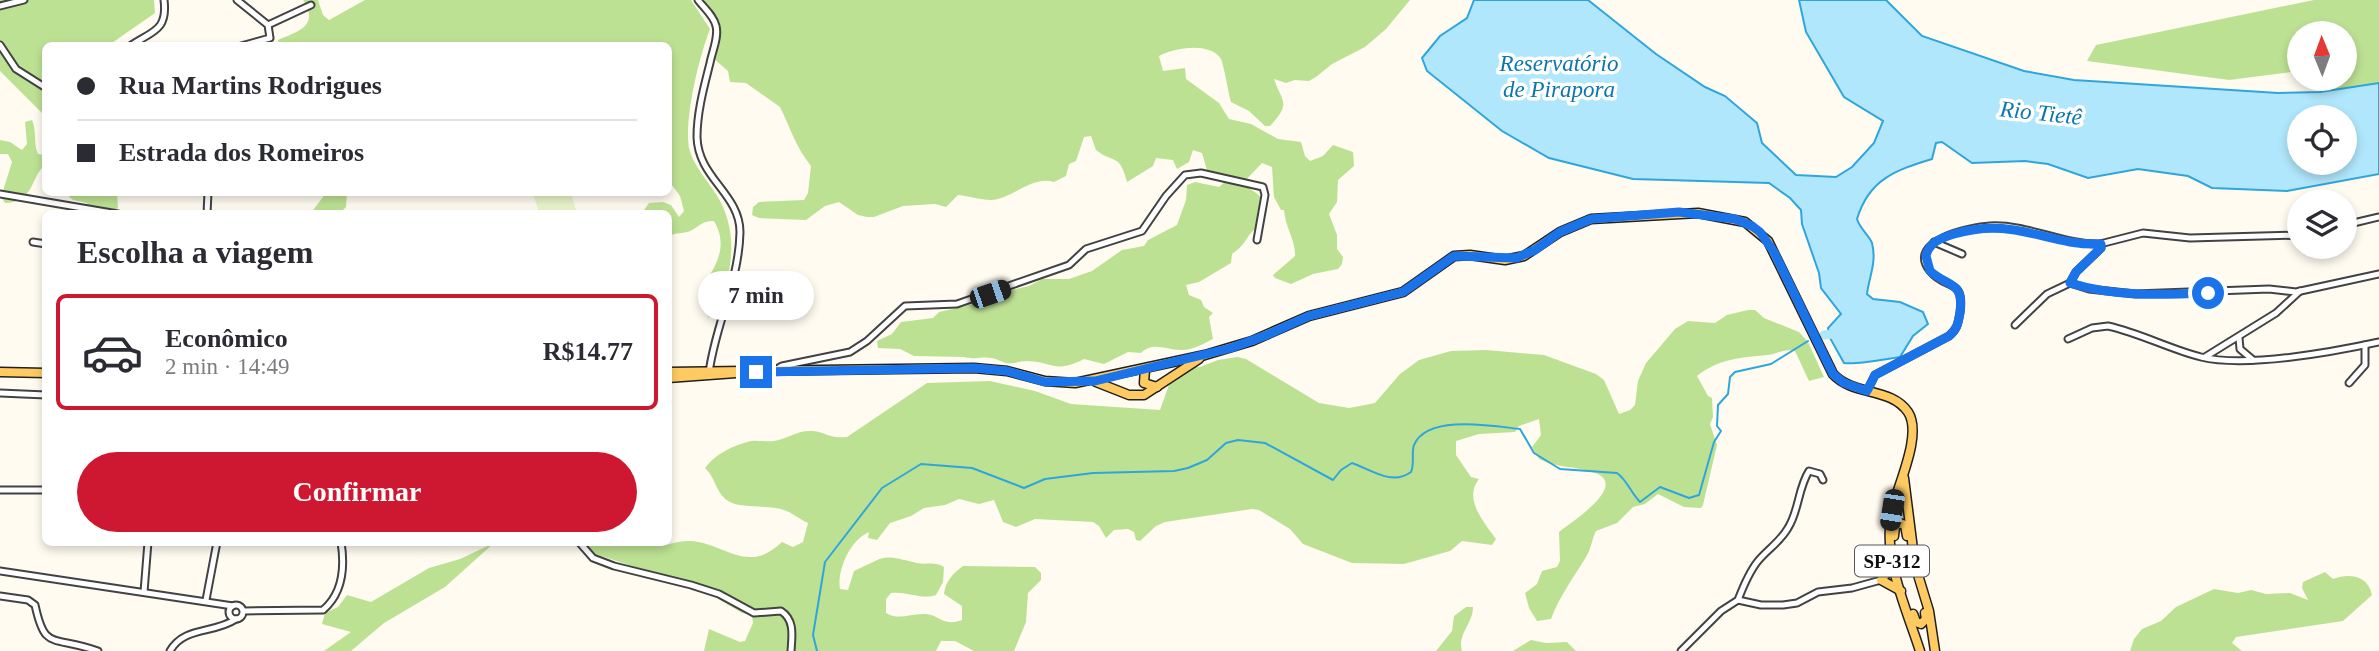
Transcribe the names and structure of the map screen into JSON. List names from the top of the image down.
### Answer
{
  "streets": {
    "main road": ["SP-312"]
  },
  "water": ["Reservatório de Pirapora", "Rio Tietê"],
  "north": "top",
  "page": {
    "banner": ["Rua Martins Rodrigues", "Estrada dos Romeiros"],
    "heading": "Escolha a viagem",
    "bubble": "7 min",
    "list": [
      {
        "name": "Econômico",
        "note": "2 min · 14:49",
        "value": "R$14.77"
      }
    ],
    "buttons": "Confirmar"
  }
}
